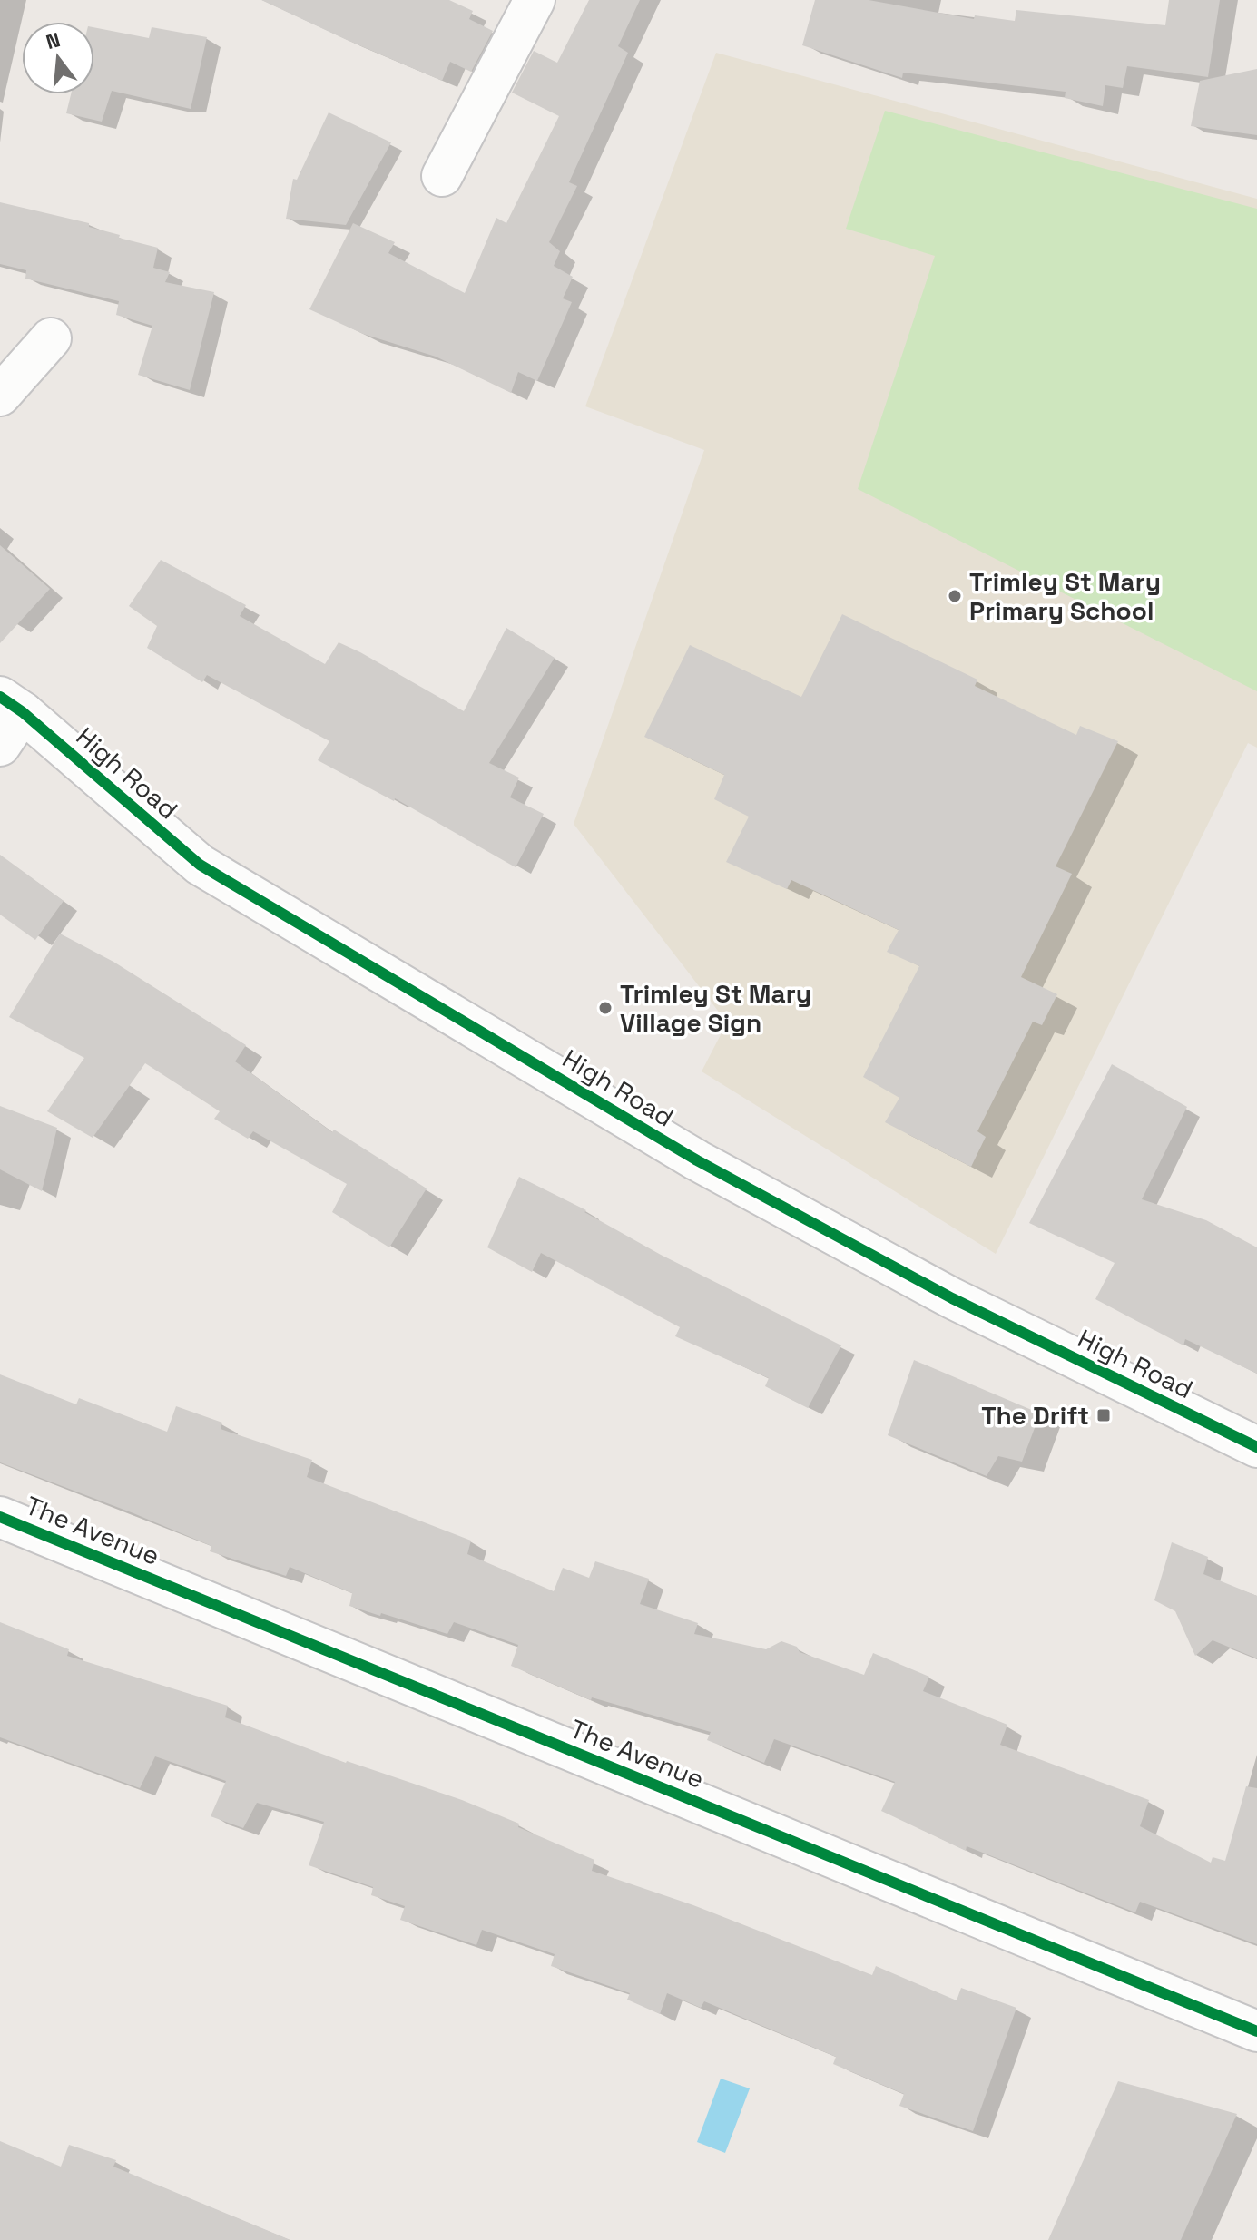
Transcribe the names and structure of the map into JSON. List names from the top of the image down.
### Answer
{
  "streets": {
    "street": ["High Road", "The Avenue"]
  },
  "places": {
    "other": ["Trimley St Mary Primary School", "Trimley St Mary Village Sign"],
    "transit": ["The Drift"]
  },
  "north": "top"
}
